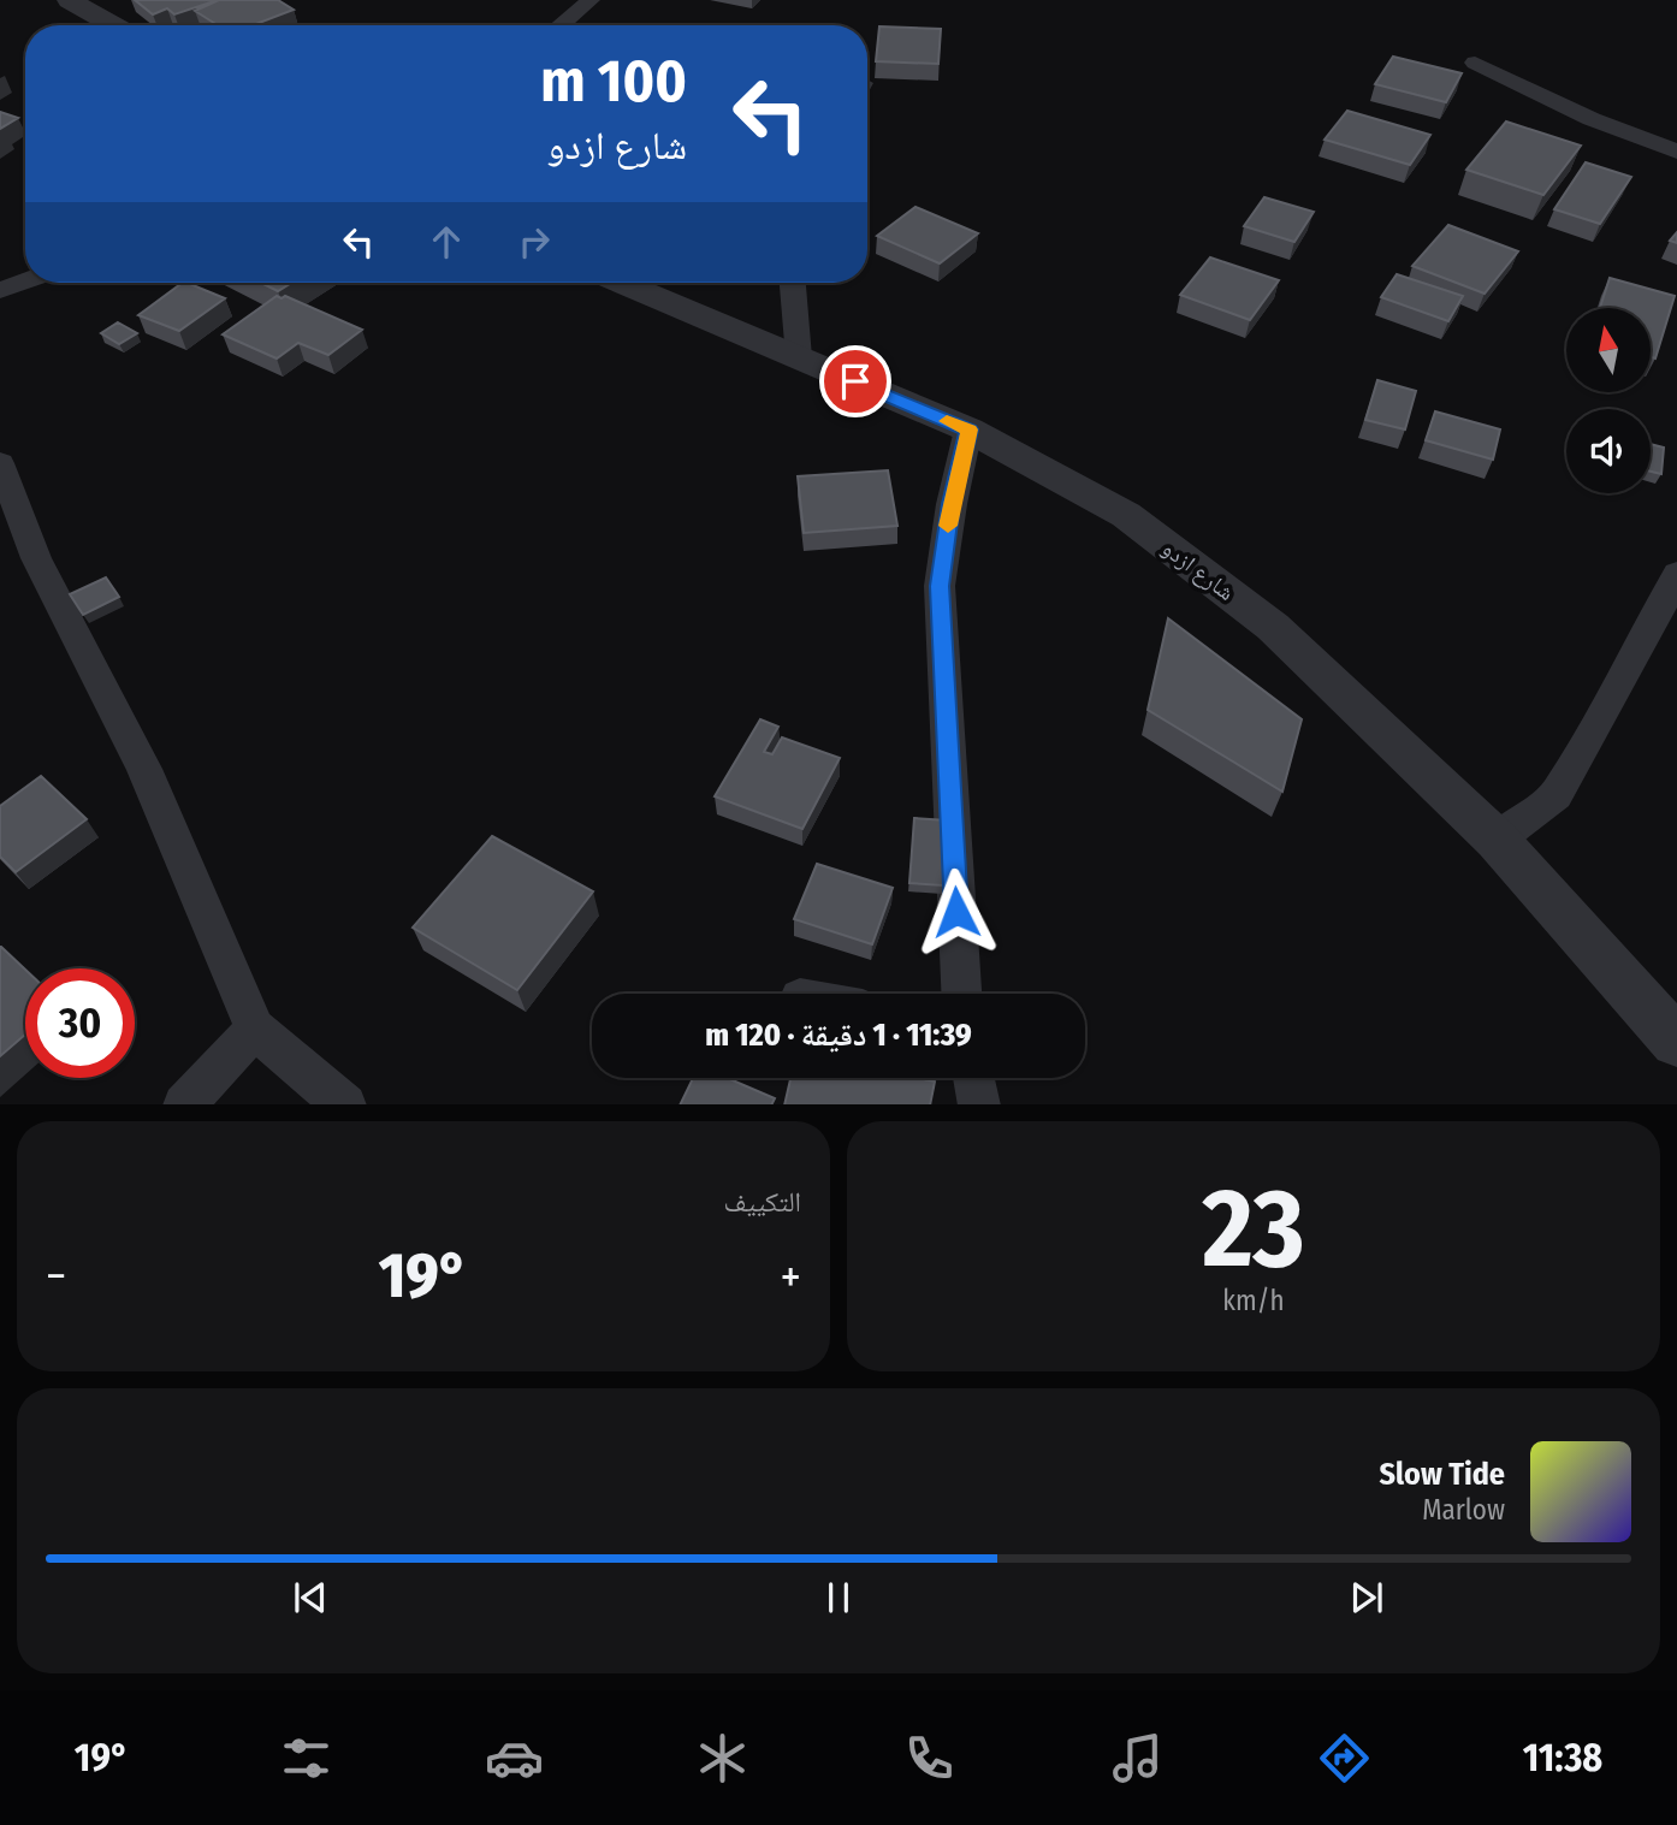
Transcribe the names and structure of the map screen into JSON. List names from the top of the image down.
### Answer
{
  "streets": {
    "street": ["شارع ازدو"]
  },
  "north": "top",
  "page": {
    "turn": ["100 m", "شارع ازدو"],
    "limit": "30",
    "trip": "11:39 · 1 دقيقة · 120 m",
    "tile": [
      ["23", "km/h"],
      "التكييف"
    ],
    "heat": ["−", "19°", "+"],
    "song": ["Slow Tide", "Marlow"],
    "tabs": ["11:38", "19°"]
  }
}
